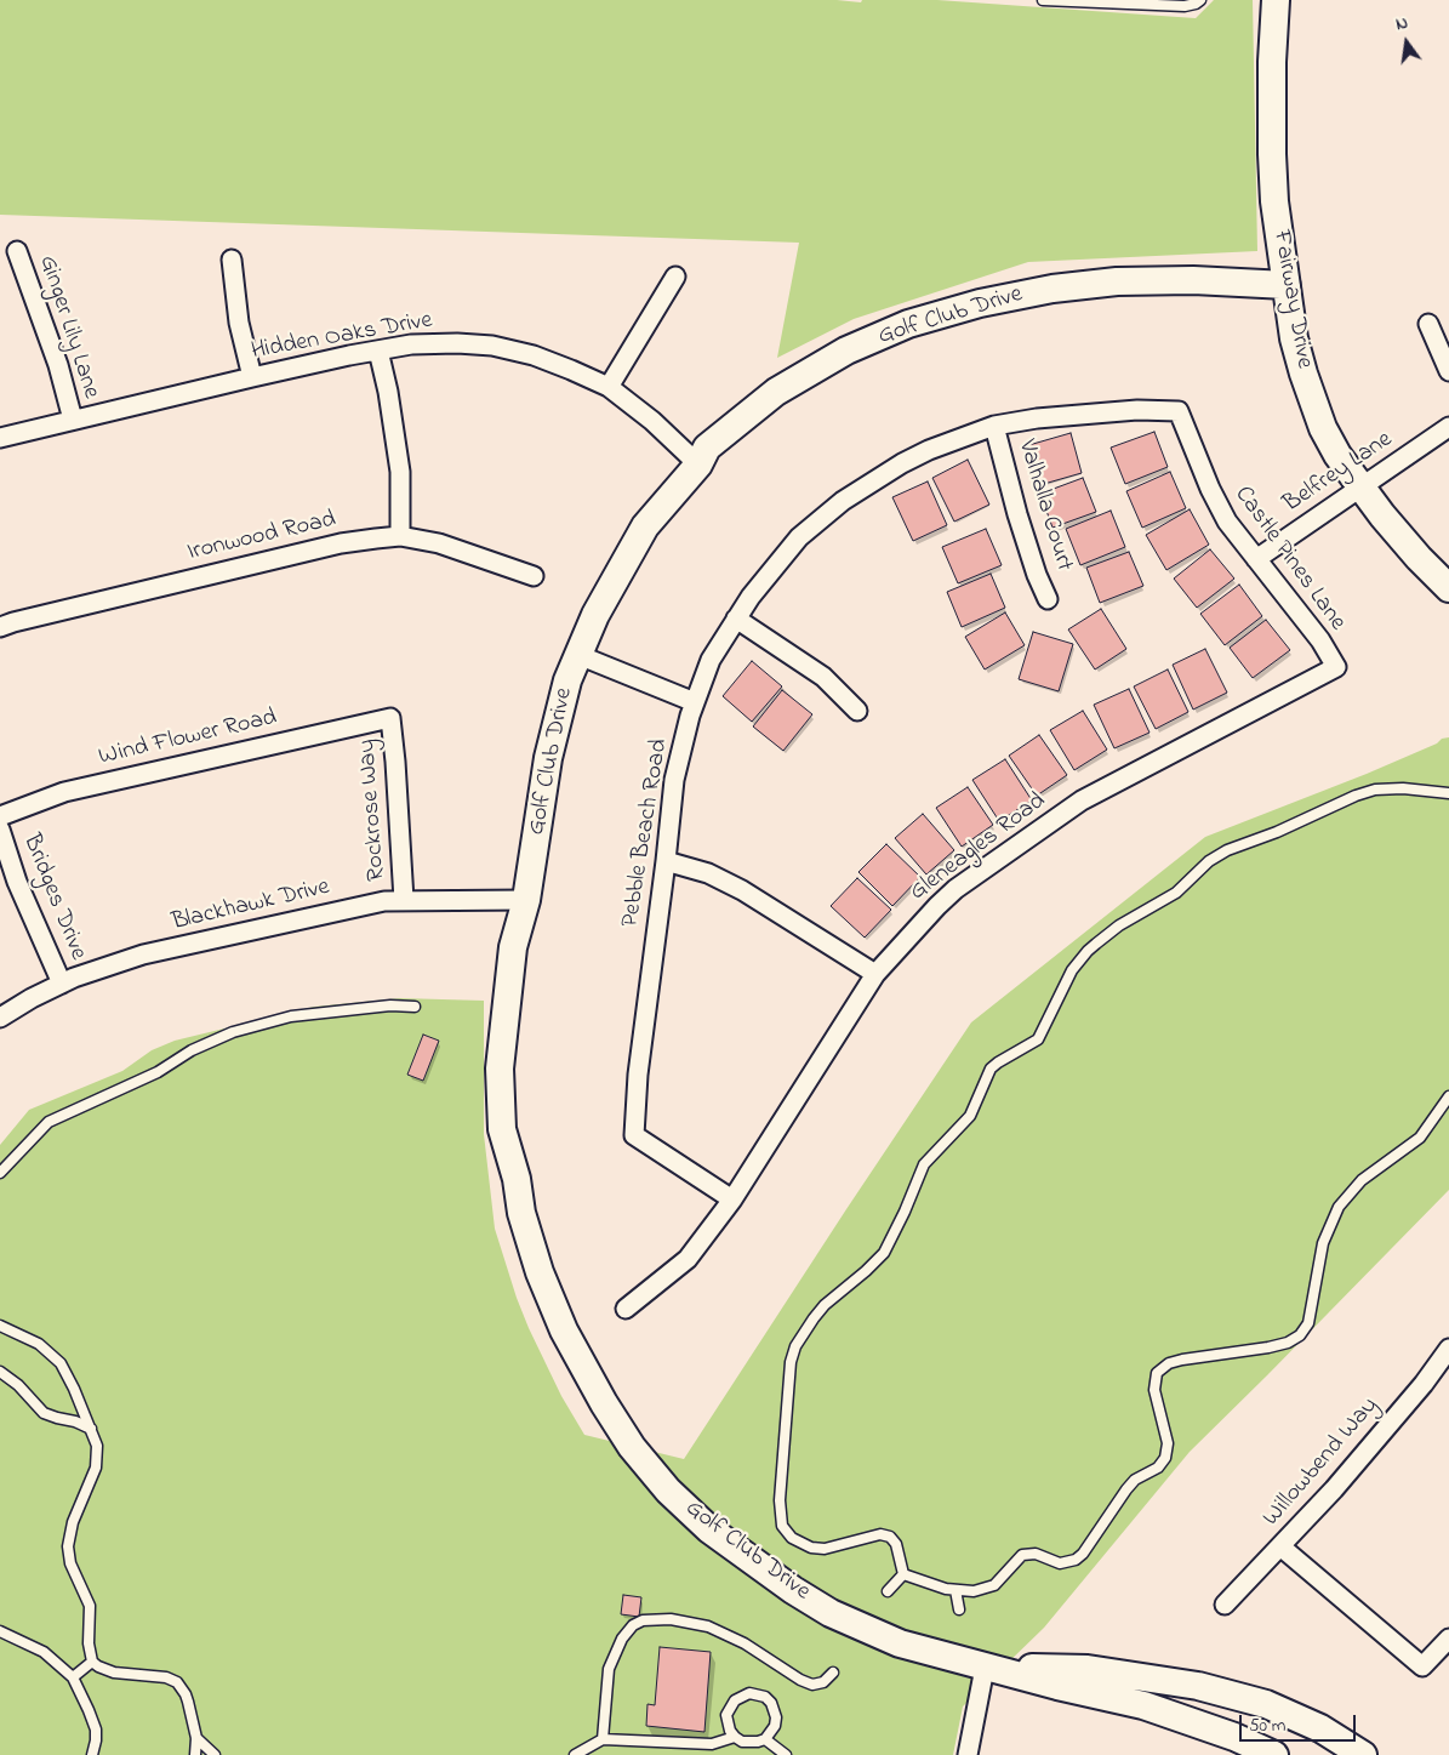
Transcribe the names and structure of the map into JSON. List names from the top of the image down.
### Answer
{
  "streets": {
    "street": [
      "Fairway Drive",
      "Golf Club Drive",
      "Ginger Lily Lane",
      "Hidden Oaks Drive",
      "Belfrey Lane",
      "Valhalla Court",
      "Ironwood Road",
      "Castle Pines Lane",
      "Wind Flower Road",
      "Rockrose Way",
      "Pebble Beach Road",
      "Gleneagles Road",
      "Bridges Drive",
      "Blackhawk Drive",
      "Willowbend Way"
    ]
  },
  "crossings": [
    ["Fairway Drive", "Golf Club Drive"],
    ["Fairway Drive", "Belfrey Lane"],
    ["Golf Club Drive", "Hidden Oaks Drive"],
    ["Golf Club Drive", "Blackhawk Drive"],
    ["Ginger Lily Lane", "Hidden Oaks Drive"],
    ["Belfrey Lane", "Castle Pines Lane"],
    ["Valhalla Court", "Pebble Beach Road"],
    ["Castle Pines Lane", "Pebble Beach Road"],
    ["Castle Pines Lane", "Gleneagles Road"],
    ["Wind Flower Road", "Rockrose Way"],
    ["Rockrose Way", "Blackhawk Drive"],
    ["Pebble Beach Road", "Gleneagles Road"],
    ["Bridges Drive", "Blackhawk Drive"]
  ],
  "scale_bar": "50 m",
  "north": "top"
}
